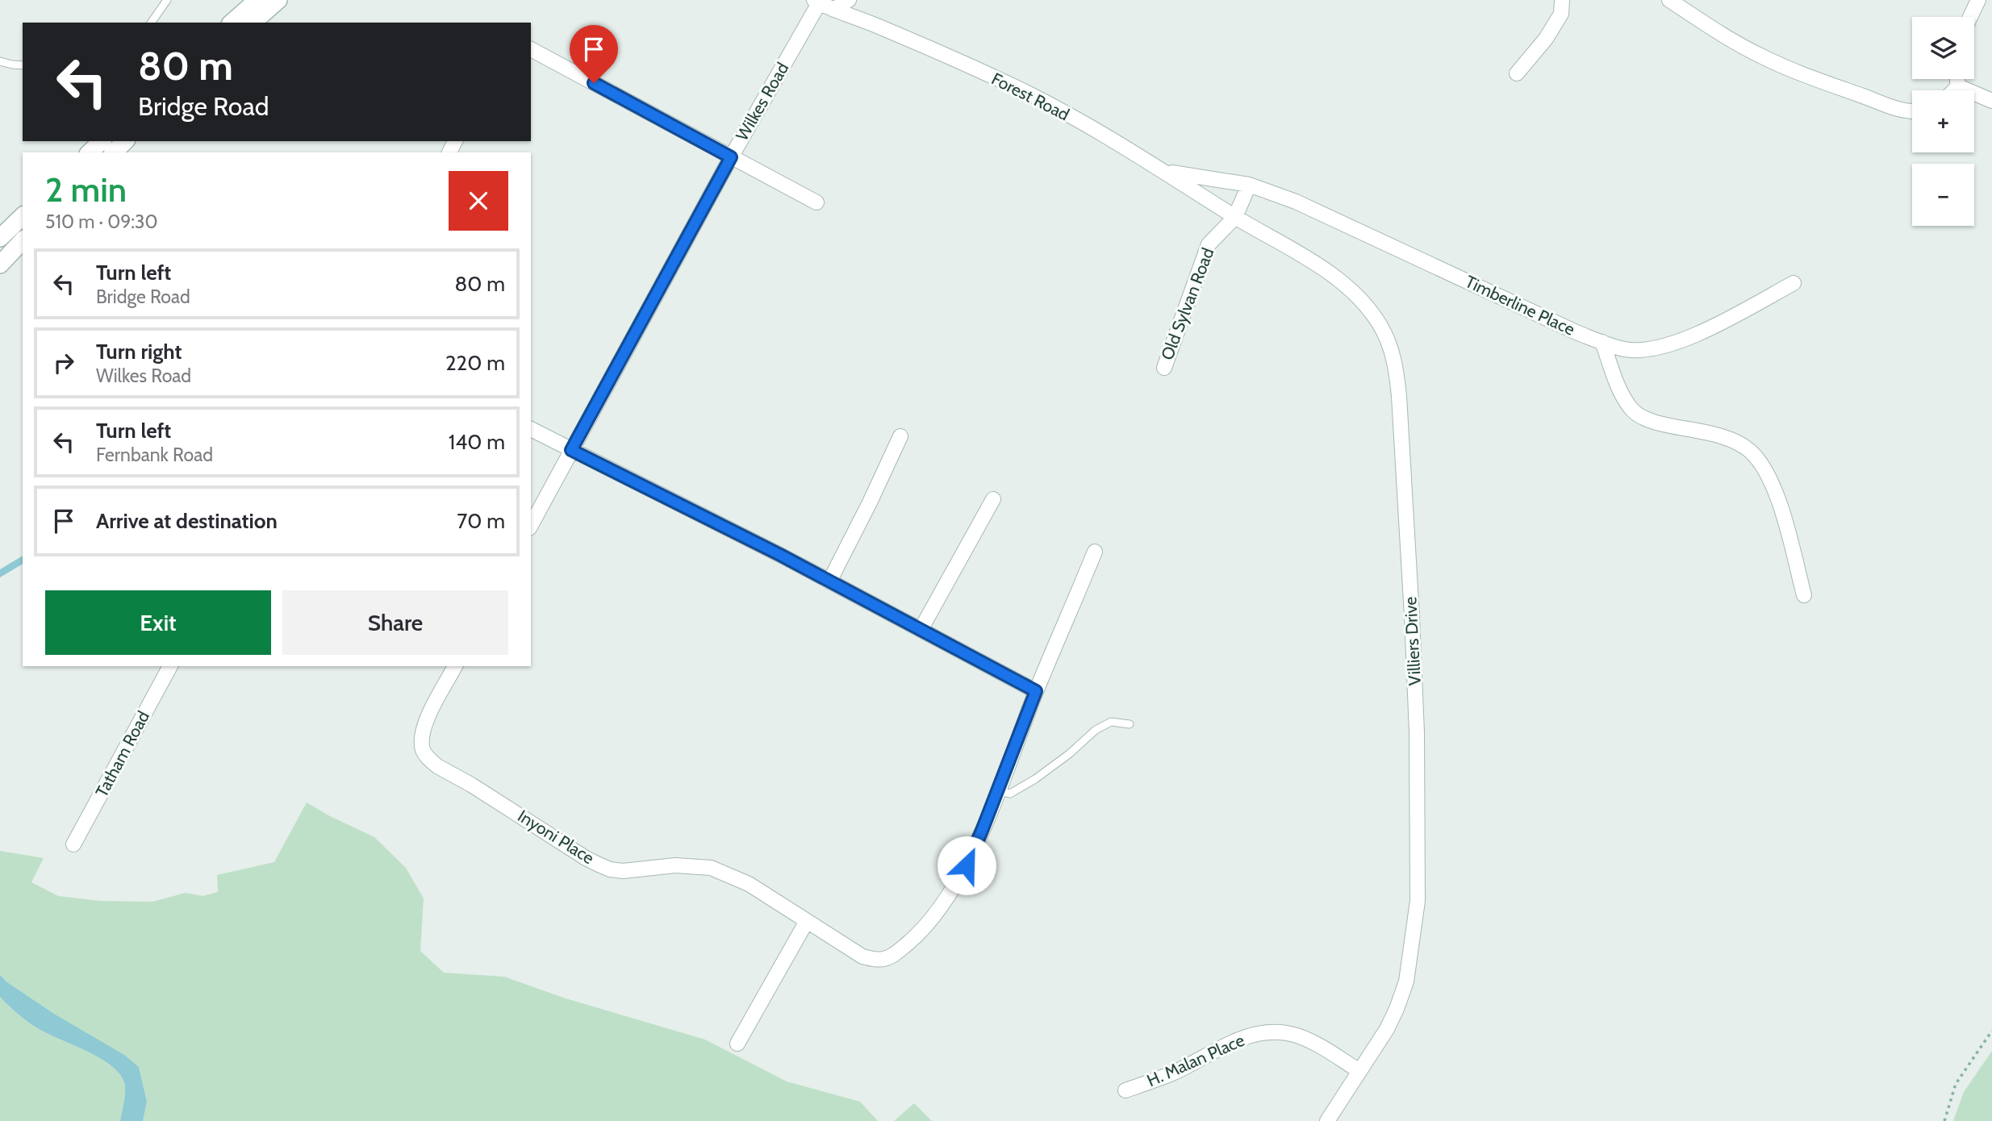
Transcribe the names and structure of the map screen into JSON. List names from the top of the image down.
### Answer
{
  "streets": {
    "street": [
      "Forest Road",
      "Wilkes Road",
      "Old Sylvan Road",
      "Timberline Place",
      "Villiers Drive",
      "Tatham Road",
      "Inyoni Place",
      "H. Malan Place"
    ]
  },
  "crossings": [
    ["Forest Road", "Wilkes Road"],
    ["Forest Road", "Old Sylvan Road"],
    ["Forest Road", "Timberline Place"],
    ["Forest Road", "Villiers Drive"],
    ["Old Sylvan Road", "Villiers Drive"],
    ["Villiers Drive", "H. Malan Place"]
  ],
  "page": {
    "map_buttons": ["+", "−"],
    "turn": ["80 m", "Bridge Road"],
    "heading": ["2 min", "510 m · 09:30"],
    "list": [
      {
        "name": "Turn left",
        "note": "Bridge Road",
        "value": "80 m"
      },
      {
        "name": "Turn right",
        "note": "Wilkes Road",
        "value": "220 m"
      },
      {
        "name": "Turn left",
        "note": "Fernbank Road",
        "value": "140 m"
      },
      {
        "name": "Arrive at destination",
        "value": "70 m"
      }
    ],
    "buttons": ["Exit", "Share"]
  }
}
